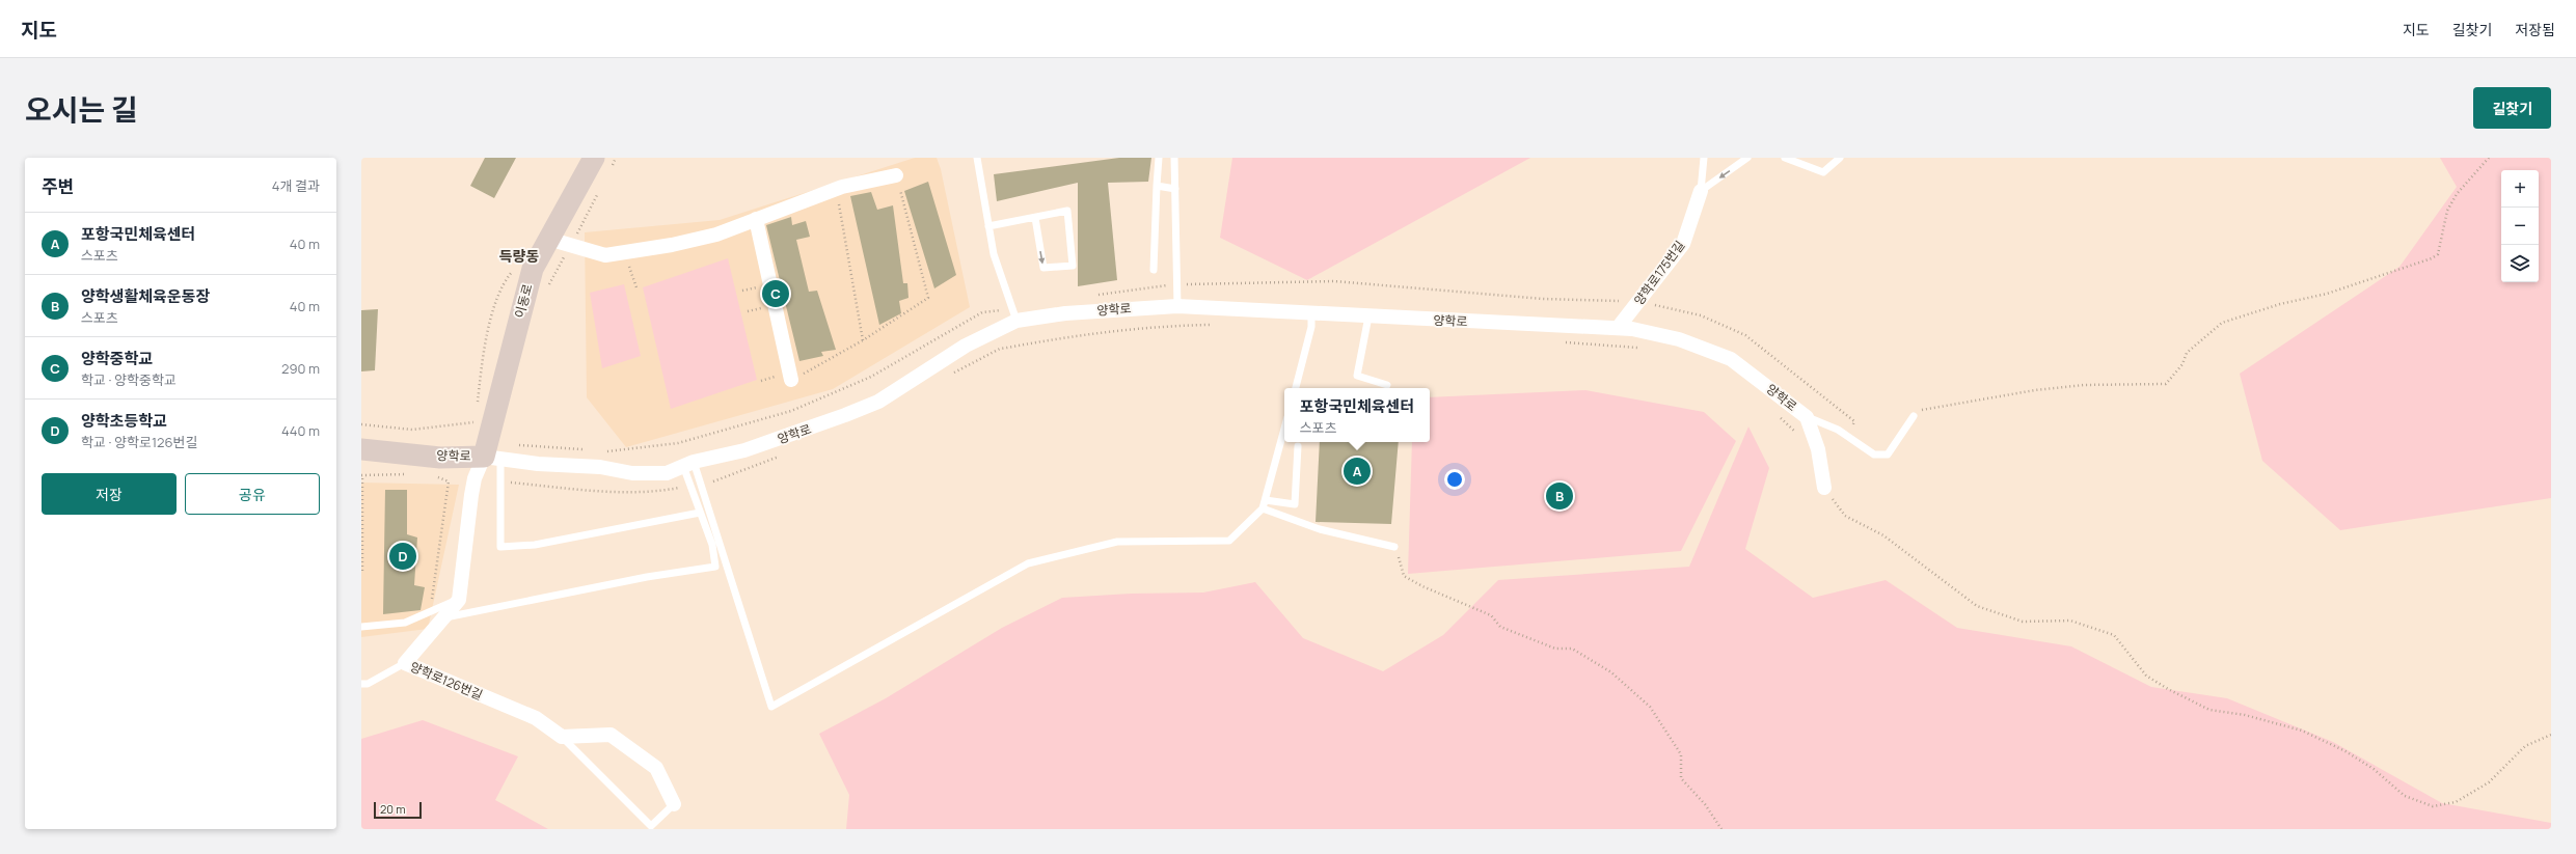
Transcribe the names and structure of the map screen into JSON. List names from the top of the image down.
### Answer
{
  "streets": {
    "street": [
      "양학로175번길",
      "이동로",
      "양학로",
      "양학로126번길"
    ]
  },
  "crossings": [
    ["양학로175번길", "양학로"],
    ["이동로", "양학로"]
  ],
  "districts": ["득량동"],
  "scale_bar": "20 m",
  "page": {
    "header": "지도",
    "nav": ["지도", "길찾기", "저장됨"],
    "title": "오시는 길",
    "buttons": [
      "길찾기",
      ["저장", "공유"]
    ],
    "heading": ["주변", "4개 결과"],
    "map_buttons": ["+", "−"],
    "list": [
      {
        "mark": "A",
        "name": "포항국민체육센터",
        "note": "스포츠",
        "value": "40 m"
      },
      {
        "mark": "B",
        "name": "양학생활체육운동장",
        "note": "스포츠",
        "value": "40 m"
      },
      {
        "mark": "C",
        "name": "양학중학교",
        "note": "학교 · 양학중학교",
        "value": "290 m"
      },
      {
        "mark": "D",
        "name": "양학초등학교",
        "note": "학교 · 양학로126번길",
        "value": "440 m"
      }
    ],
    "pins": [
      "C",
      "A",
      "B",
      "D"
    ],
    "popup": ["포항국민체육센터", "스포츠"],
    "scale": "20 m"
  }
}
